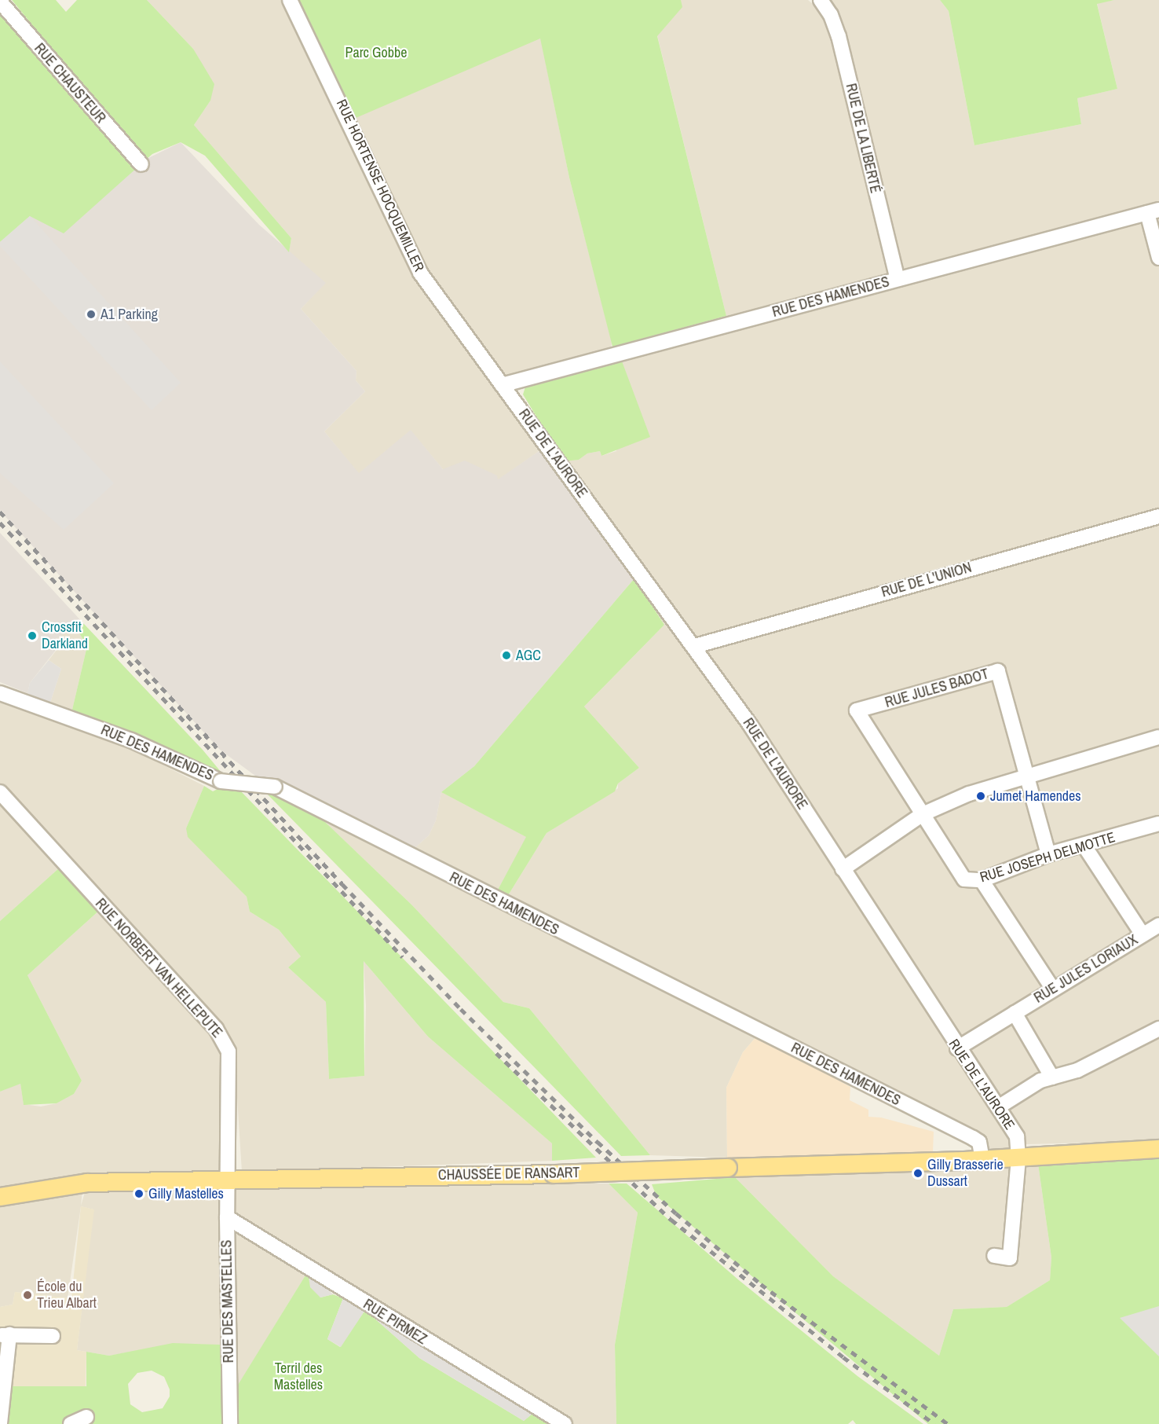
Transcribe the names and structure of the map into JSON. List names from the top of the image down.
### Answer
{
  "streets": {
    "main road": ["CHAUSSÉE DE RANSART"],
    "street": [
      "RUE CHAUSTEUR",
      "RUE DE LA LIBERTÉ",
      "RUE HORTENSE HOCQUEMILLER",
      "RUE DES HAMENDES",
      "RUE DE L'AURORE",
      "RUE DE L'UNION",
      "RUE JULES BADOT",
      "RUE JOSEPH DELMOTTE",
      "RUE NORBERT VAN HELLEPUTE",
      "RUE JULES LORIAUX",
      "RUE DES MASTELLES",
      "RUE PIRMEZ"
    ]
  },
  "crossings": [
    ["RUE DE LA LIBERTÉ", "RUE DES HAMENDES"],
    ["RUE HORTENSE HOCQUEMILLER", "RUE DES HAMENDES"],
    ["RUE HORTENSE HOCQUEMILLER", "RUE DE L'AURORE"],
    ["RUE DES HAMENDES", "RUE DE L'AURORE"],
    ["RUE DES HAMENDES", "CHAUSSÉE DE RANSART"],
    ["RUE DE L'AURORE", "RUE DE L'UNION"],
    ["RUE DE L'AURORE", "RUE JULES LORIAUX"],
    ["RUE DE L'AURORE", "CHAUSSÉE DE RANSART"],
    ["RUE JULES BADOT", "RUE JOSEPH DELMOTTE"],
    ["RUE NORBERT VAN HELLEPUTE", "CHAUSSÉE DE RANSART"],
    ["RUE NORBERT VAN HELLEPUTE", "RUE DES MASTELLES"],
    ["CHAUSSÉE DE RANSART", "RUE DES MASTELLES"],
    ["RUE DES MASTELLES", "RUE PIRMEZ"]
  ],
  "parks": ["Parc Gobbe", "Terril des Mastelles"],
  "places": [
    "A1 Parking",
    "Crossfit Darkland",
    "AGC",
    "Jumet Hamendes",
    "Gilly Brasserie Dussart",
    "Gilly Mastelles",
    "École du Trieu Albart"
  ]
}
